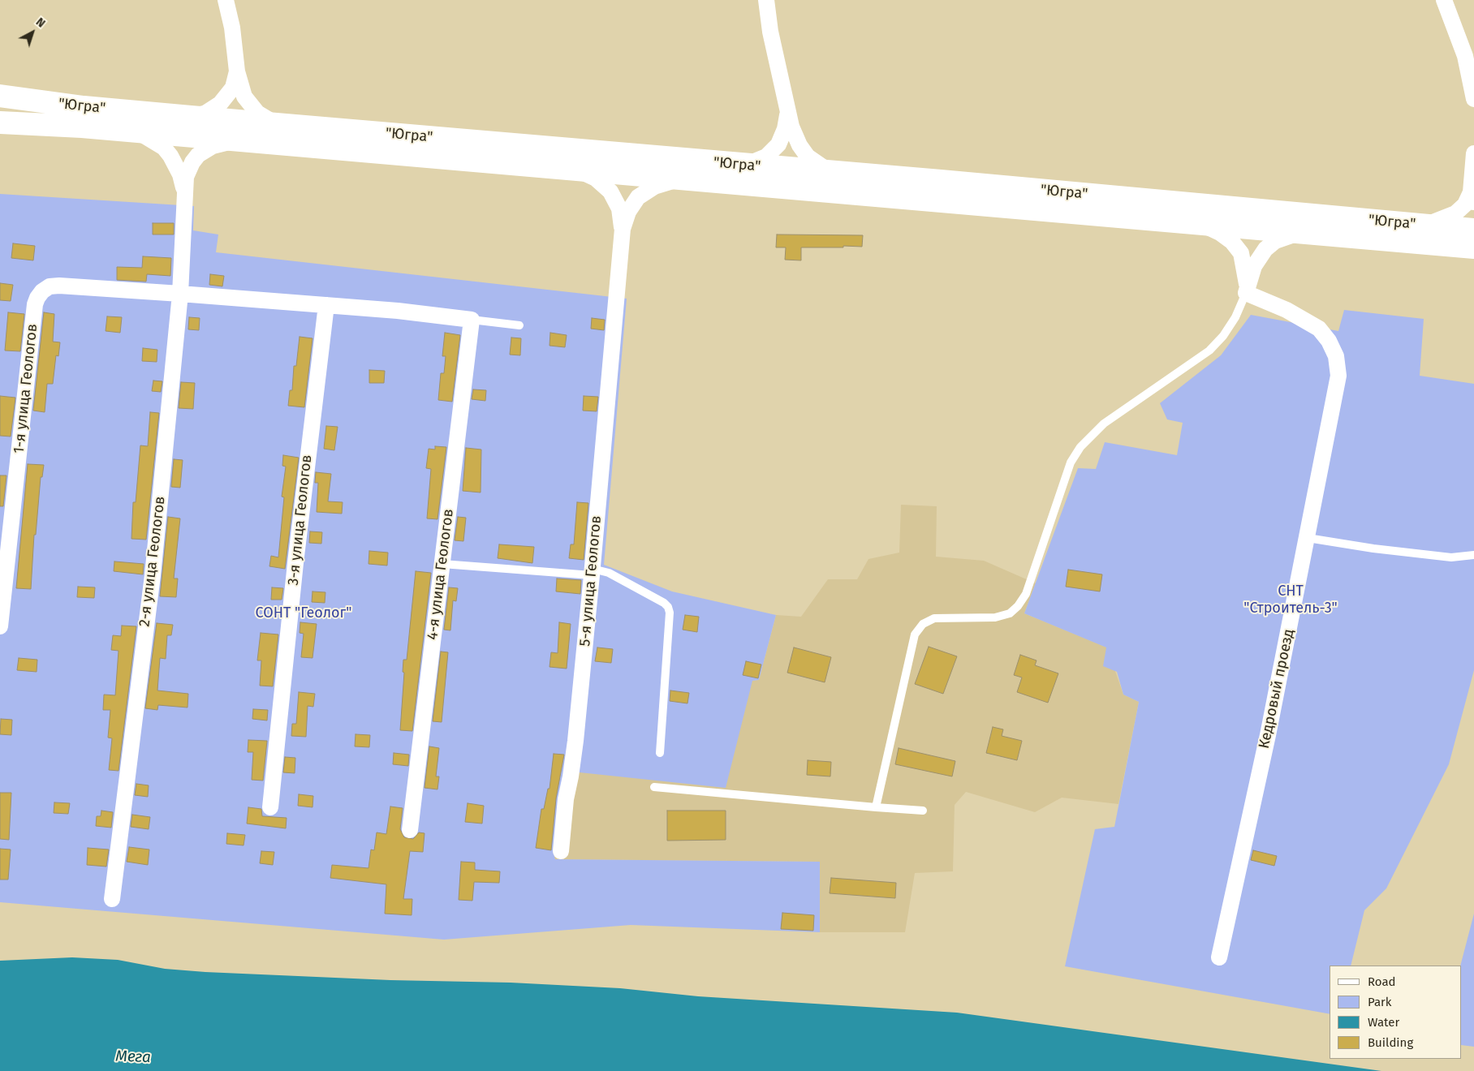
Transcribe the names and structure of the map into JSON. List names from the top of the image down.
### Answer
{
  "streets": {
    "highway": ["\"Югра\""],
    "street": [
      "1-я улица Геологов",
      "3-я улица Геологов",
      "2-я улица Геологов",
      "4-я улица Геологов",
      "5-я улица Геологов",
      "Кедровый проезд"
    ]
  },
  "crossings": [
    ["1-я улица Геологов", "3-я улица Геологов"],
    ["1-я улица Геологов", "2-я улица Геологов"],
    ["1-я улица Геологов", "4-я улица Геологов"]
  ],
  "water": ["Мега"],
  "parks": ["СНТ \"Строитель-3\"", "СОНТ \"Геолог\""],
  "legend": [
    "Road",
    "Park",
    "Water",
    "Building"
  ],
  "north": "top right"
}
